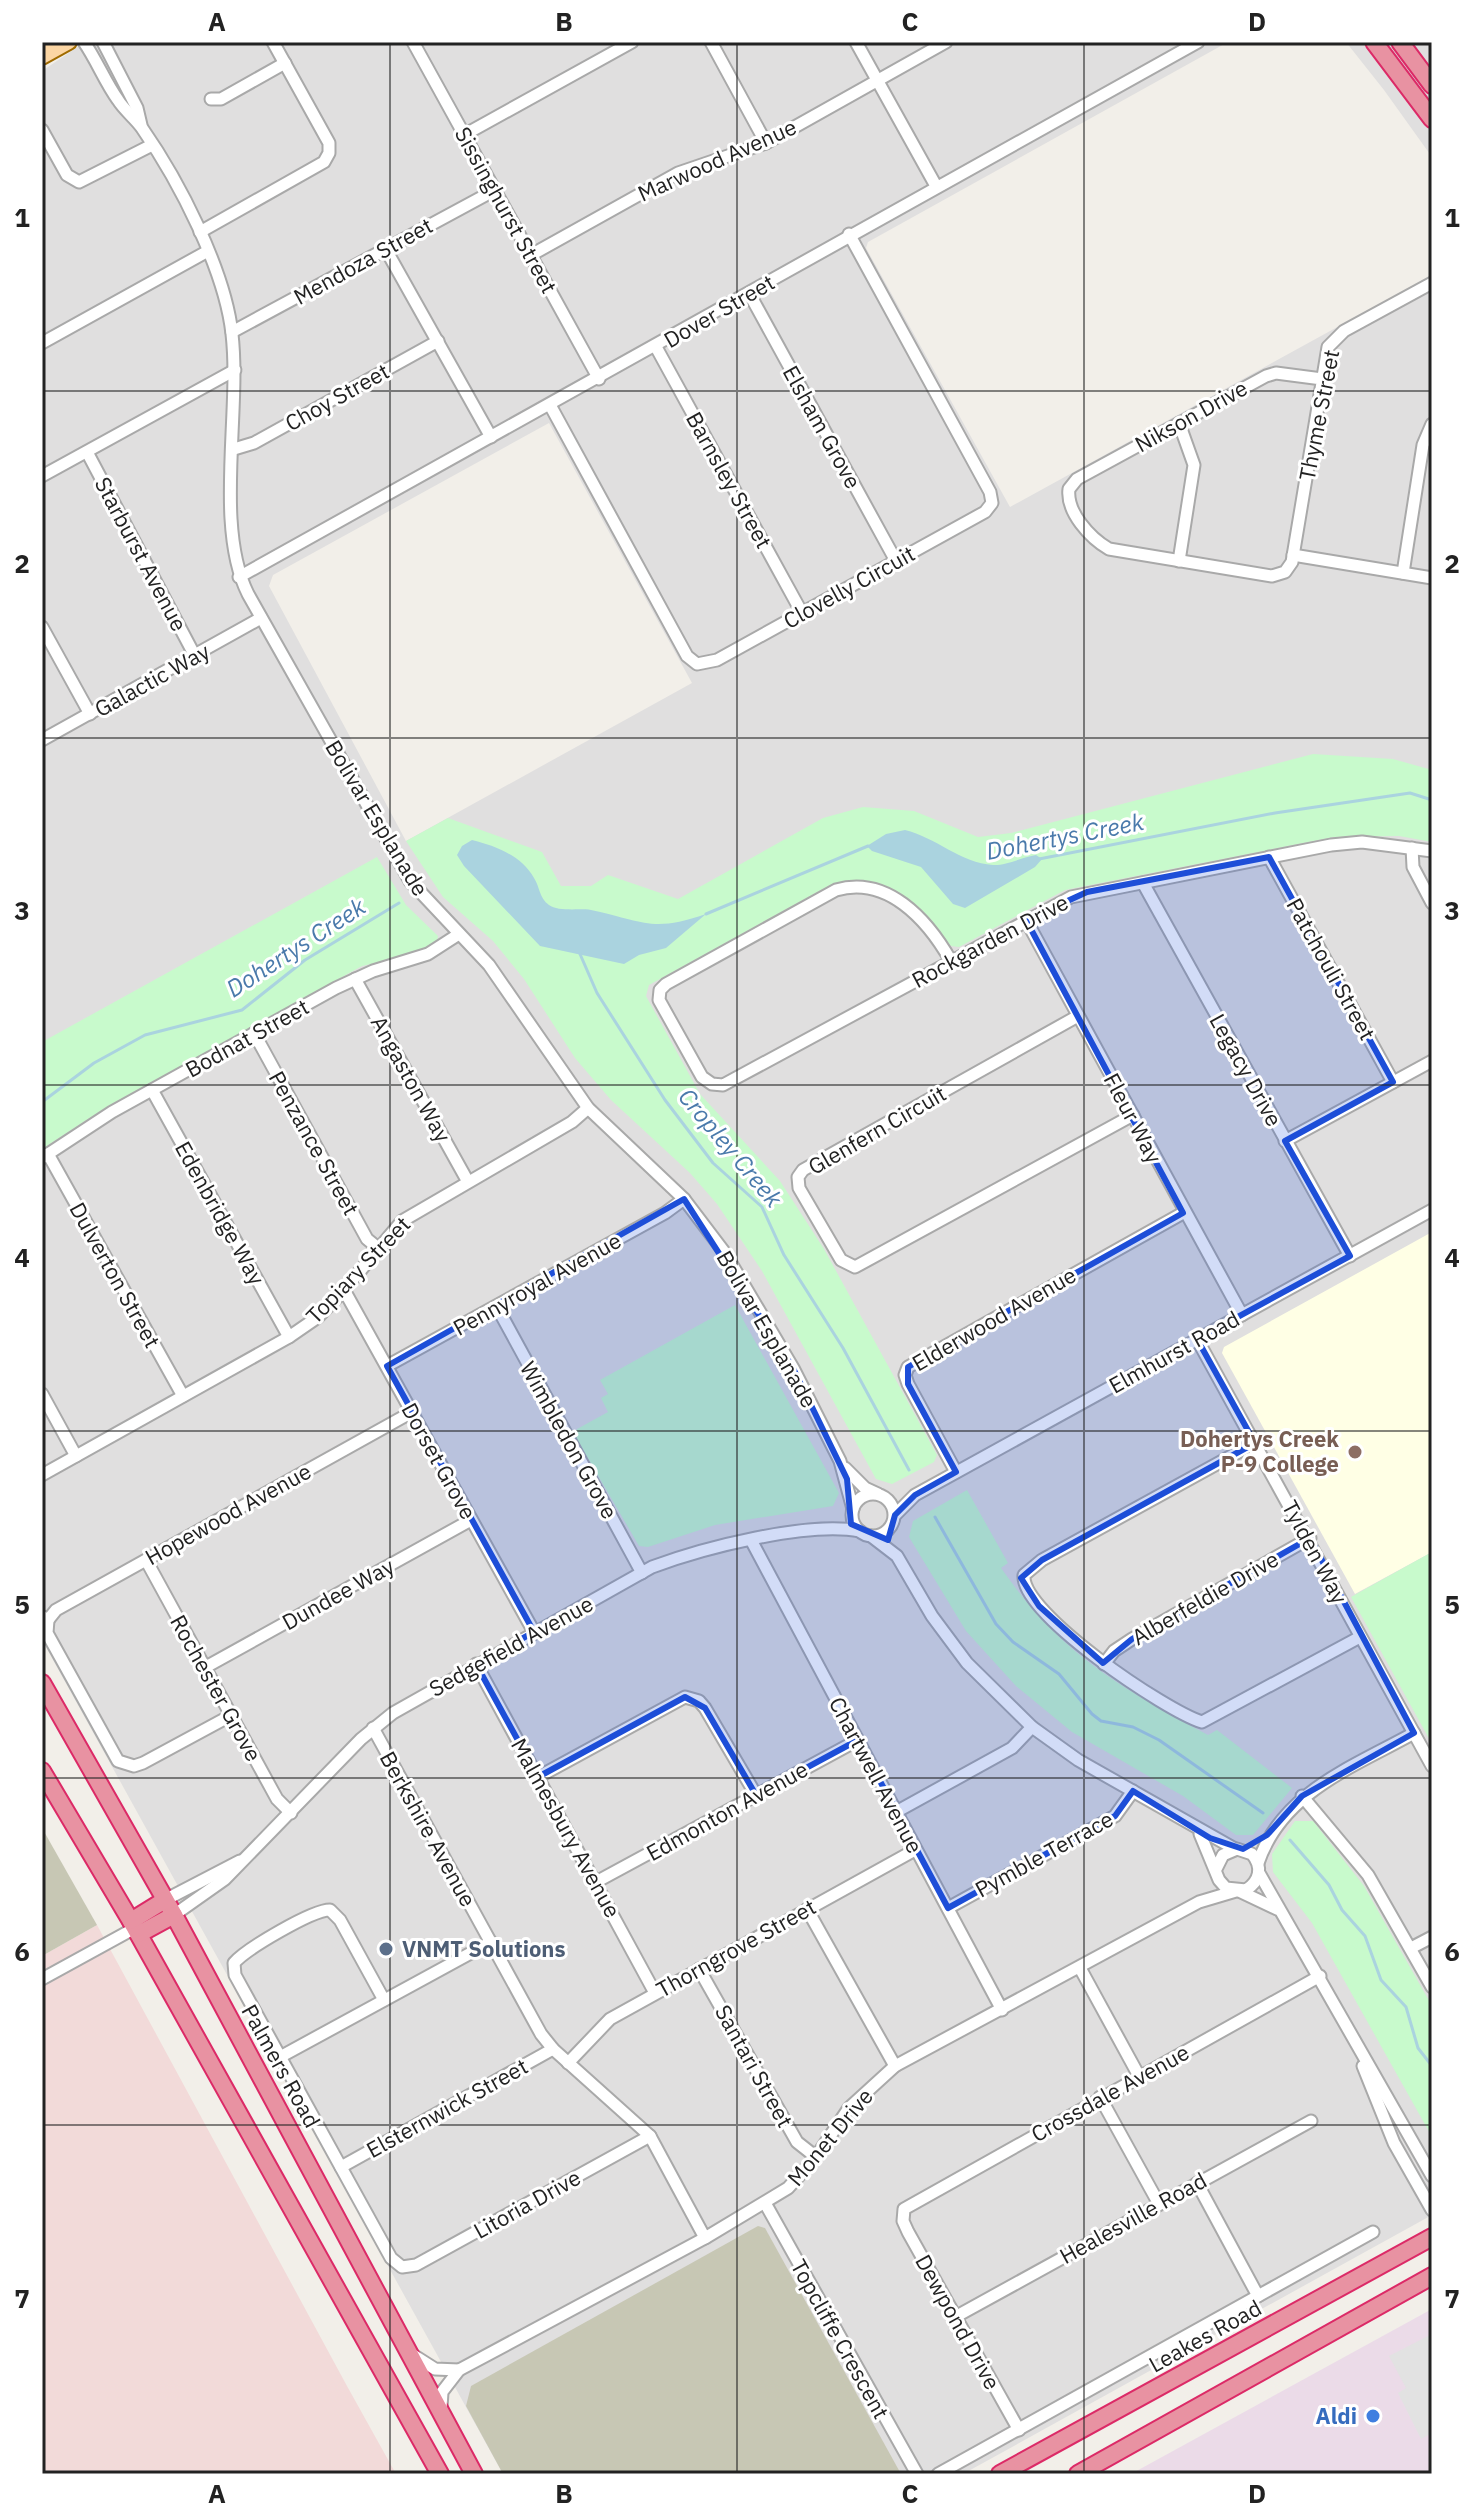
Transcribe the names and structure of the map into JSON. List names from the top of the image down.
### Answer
{
  "streets": {
    "highway": ["Palmers Road", "Leakes Road"],
    "street": [
      "Marwood Avenue",
      "Sissinghurst Street",
      "Mendoza Street",
      "Dover Street",
      "Choy Street",
      "Thyme Street",
      "Nikson Drive",
      "Elsham Grove",
      "Barnsley Street",
      "Starburst Avenue",
      "Clovelly Circuit",
      "Galactic Way",
      "Bolivar Esplanade",
      "Rockgarden Drive",
      "Patchouli Street",
      "Bodnat Street",
      "Legacy Drive",
      "Angaston Way",
      "Fleur Way",
      "Glenfern Circuit",
      "Penzance Street",
      "Edenbridge Way",
      "Topiary Street",
      "Dulverton Street",
      "Pennyroyal Avenue",
      "Elderwood Avenue",
      "Elmhurst Road",
      "Wimbledon Grove",
      "Dorset Grove",
      "Hopewood Avenue",
      "Tylden Way",
      "Dundee Way",
      "Alberfeldie Drive",
      "Sedgefield Avenue",
      "Rochester Grove",
      "Chartwell Avenue",
      "Edmonton Avenue",
      "Malmesbury Avenue",
      "Berkshire Avenue",
      "Pymble Terrace",
      "Thorngrove Street",
      "Santari Street",
      "Crossdale Avenue",
      "Elsternwick Street",
      "Monet Drive",
      "Litoria Drive",
      "Healesville Road",
      "Dewpond Drive",
      "Topcliffe Crescent"
    ]
  },
  "crossings": [
    ["Marwood Avenue", "Sissinghurst Street"],
    ["Sissinghurst Street", "Mendoza Street"],
    ["Sissinghurst Street", "Dover Street"],
    ["Mendoza Street", "Bolivar Esplanade"],
    ["Dover Street", "Elsham Grove"],
    ["Dover Street", "Barnsley Street"],
    ["Dover Street", "Clovelly Circuit"],
    ["Dover Street", "Bolivar Esplanade"],
    ["Choy Street", "Bolivar Esplanade"],
    ["Thyme Street", "Nikson Drive"],
    ["Elsham Grove", "Clovelly Circuit"],
    ["Barnsley Street", "Clovelly Circuit"],
    ["Starburst Avenue", "Galactic Way"],
    ["Galactic Way", "Bolivar Esplanade"],
    ["Bolivar Esplanade", "Bodnat Street"],
    ["Bolivar Esplanade", "Topiary Street"],
    ["Bolivar Esplanade", "Pennyroyal Avenue"],
    ["Bolivar Esplanade", "Elmhurst Road"],
    ["Bolivar Esplanade", "Sedgefield Avenue"],
    ["Rockgarden Drive", "Patchouli Street"],
    ["Rockgarden Drive", "Legacy Drive"],
    ["Rockgarden Drive", "Fleur Way"],
    ["Bodnat Street", "Angaston Way"],
    ["Bodnat Street", "Penzance Street"],
    ["Bodnat Street", "Edenbridge Way"],
    ["Bodnat Street", "Dulverton Street"],
    ["Legacy Drive", "Elmhurst Road"],
    ["Angaston Way", "Topiary Street"],
    ["Fleur Way", "Glenfern Circuit"],
    ["Fleur Way", "Elderwood Avenue"],
    ["Fleur Way", "Elmhurst Road"],
    ["Penzance Street", "Topiary Street"],
    ["Edenbridge Way", "Topiary Street"],
    ["Topiary Street", "Dulverton Street"],
    ["Topiary Street", "Dorset Grove"],
    ["Pennyroyal Avenue", "Wimbledon Grove"],
    ["Pennyroyal Avenue", "Dorset Grove"],
    ["Elderwood Avenue", "Elmhurst Road"],
    ["Elmhurst Road", "Tylden Way"],
    ["Elmhurst Road", "Sedgefield Avenue"],
    ["Wimbledon Grove", "Sedgefield Avenue"],
    ["Dorset Grove", "Hopewood Avenue"],
    ["Dorset Grove", "Dundee Way"],
    ["Dorset Grove", "Sedgefield Avenue"],
    ["Hopewood Avenue", "Rochester Grove"],
    ["Tylden Way", "Alberfeldie Drive"],
    ["Dundee Way", "Rochester Grove"],
    ["Sedgefield Avenue", "Rochester Grove"],
    ["Sedgefield Avenue", "Chartwell Avenue"],
    ["Sedgefield Avenue", "Malmesbury Avenue"],
    ["Sedgefield Avenue", "Berkshire Avenue"],
    ["Sedgefield Avenue", "Palmers Road"],
    ["Chartwell Avenue", "Edmonton Avenue"],
    ["Chartwell Avenue", "Pymble Terrace"],
    ["Chartwell Avenue", "Thorngrove Street"],
    ["Chartwell Avenue", "Monet Drive"],
    ["Edmonton Avenue", "Malmesbury Avenue"],
    ["Malmesbury Avenue", "Thorngrove Street"],
    ["Berkshire Avenue", "Thorngrove Street"],
    ["Berkshire Avenue", "Elsternwick Street"],
    ["Berkshire Avenue", "Monet Drive"],
    ["Berkshire Avenue", "Litoria Drive"],
    ["Thorngrove Street", "Santari Street"],
    ["Santari Street", "Monet Drive"],
    ["Crossdale Avenue", "Dewpond Drive"],
    ["Elsternwick Street", "Litoria Drive"],
    ["Monet Drive", "Topcliffe Crescent"],
    ["Healesville Road", "Dewpond Drive"]
  ],
  "water": ["Dohertys Creek", "Cropley Creek"],
  "places": ["Dohertys Creek P-9 College", "VNMT Solutions", "Aldi"],
  "grid": {
    "columns": [
      "A",
      "B",
      "C",
      "D"
    ],
    "rows": [
      "1",
      "2",
      "3",
      "4",
      "5",
      "6",
      "7"
    ]
  }
}
